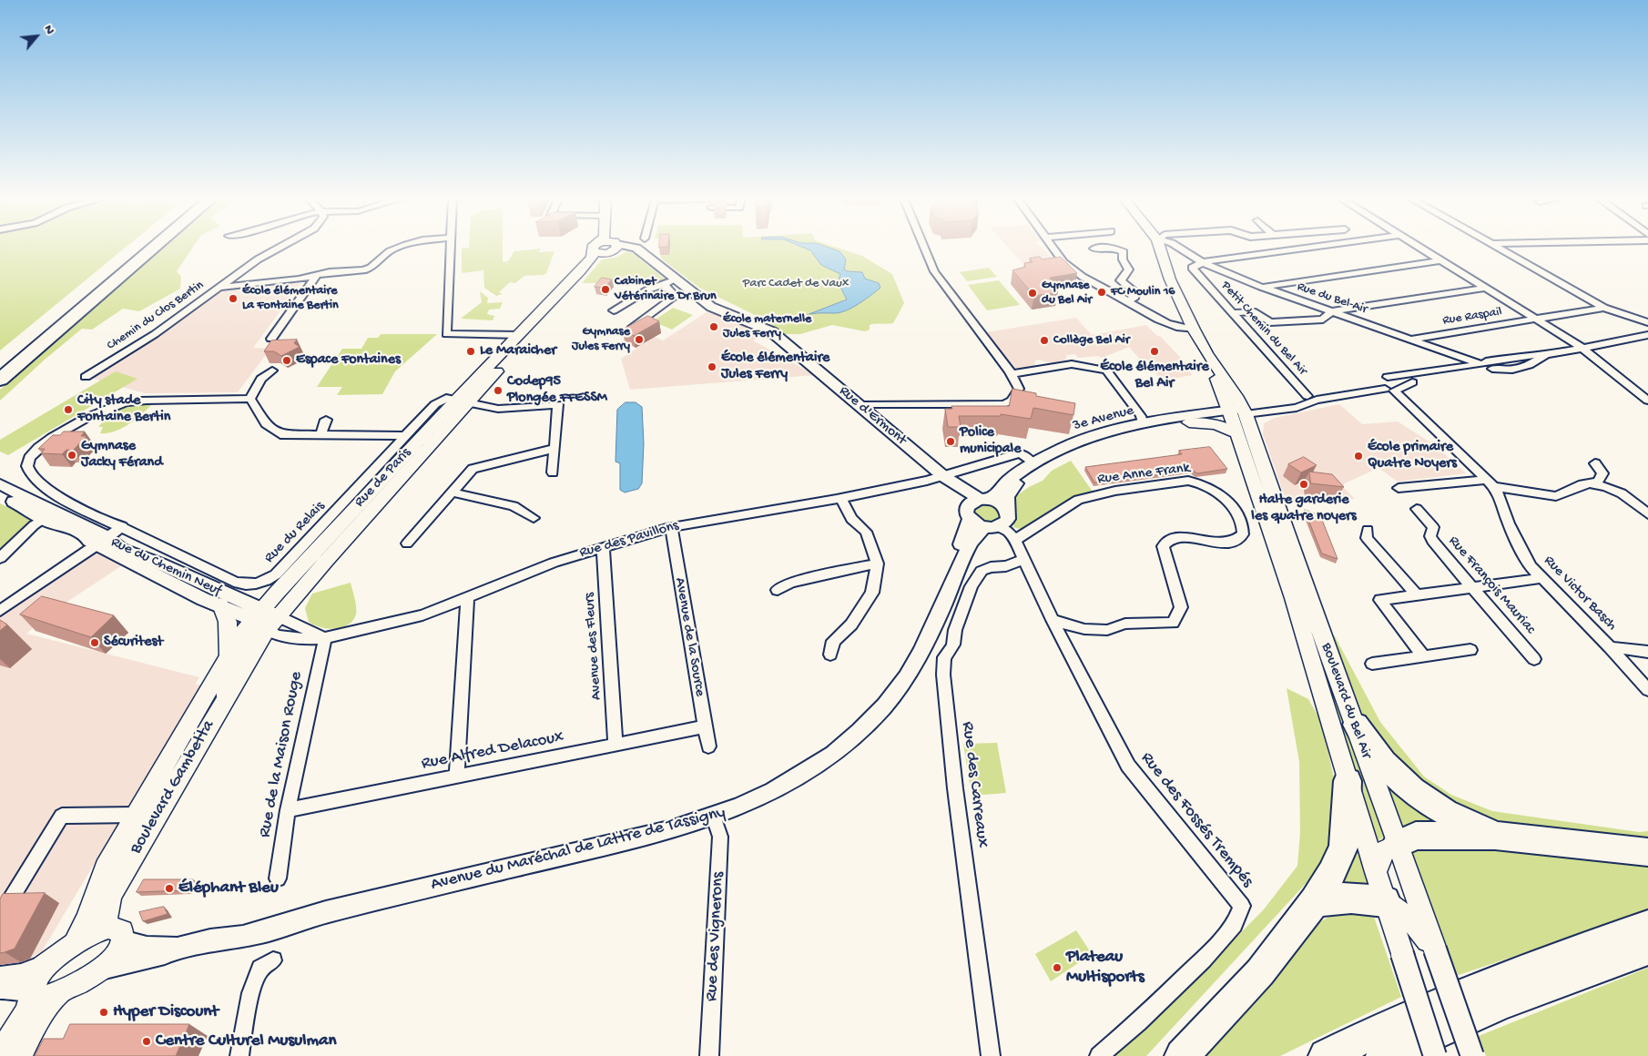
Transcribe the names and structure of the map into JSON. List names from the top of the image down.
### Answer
{
  "streets": {
    "main road": ["Rue de Paris", "Boulevard du Bel Air", "Boulevard Gambetta"],
    "street": [
      "Rue du Bel-Air",
      "Chemin du Clos Bertin",
      "Rue Raspail",
      "Petit Chemin du Bel Air",
      "Rue d'Ermont",
      "3e Avenue",
      "Rue Anne Frank",
      "Rue du Relais",
      "Rue des Pavillons",
      "Rue du Chemin Neuf",
      "Rue François Mauriac",
      "Rue Victor Basch",
      "Avenue de la Source",
      "Avenue des Fleurs",
      "Rue Alfred Delacoux",
      "Rue de la Maison Rouge",
      "Rue des Carreaux",
      "Rue des Fossés Trempés",
      "Avenue du Maréchal de Lattre de Tassigny",
      "Rue des Vignerons"
    ]
  },
  "crossings": [
    ["Rue du Bel-Air", "Rue Raspail"],
    ["Rue du Bel-Air", "Petit Chemin du Bel Air"],
    ["Rue d'Ermont", "3e Avenue"],
    ["Rue d'Ermont", "Rue des Pavillons"],
    ["Rue d'Ermont", "Avenue du Maréchal de Lattre de Tassigny"],
    ["3e Avenue", "Rue des Pavillons"],
    ["3e Avenue", "Boulevard du Bel Air"],
    ["3e Avenue", "Rue des Fossés Trempés"],
    ["3e Avenue", "Avenue du Maréchal de Lattre de Tassigny"],
    ["Rue Anne Frank", "Rue des Fossés Trempés"],
    ["Rue de Paris", "Rue du Relais"],
    ["Rue de Paris", "Rue des Pavillons"],
    ["Rue de Paris", "Rue du Chemin Neuf"],
    ["Rue de Paris", "Boulevard Gambetta"],
    ["Rue des Pavillons", "Rue du Chemin Neuf"],
    ["Rue des Pavillons", "Avenue de la Source"],
    ["Rue des Pavillons", "Avenue des Fleurs"],
    ["Rue des Pavillons", "Rue de la Maison Rouge"],
    ["Avenue de la Source", "Rue Alfred Delacoux"],
    ["Avenue des Fleurs", "Rue Alfred Delacoux"],
    ["Rue Alfred Delacoux", "Rue de la Maison Rouge"],
    ["Rue des Carreaux", "Rue des Fossés Trempés"],
    ["Boulevard Gambetta", "Avenue du Maréchal de Lattre de Tassigny"],
    ["Rue des Fossés Trempés", "Avenue du Maréchal de Lattre de Tassigny"],
    ["Avenue du Maréchal de Lattre de Tassigny", "Rue des Vignerons"]
  ],
  "parks": ["Parc Cadet de Vaux"],
  "places": [
    "Cabinet Vétérinaire Dr Brun",
    "FC Moulin 16",
    "Gymnase du Bel Air",
    "École élémentaire La Fontaine Bertin",
    "École maternelle Jules Ferry",
    "Gymnase Jules Ferry",
    "Collège Bel Air",
    "Le Maraicher",
    "École élémentaire Bel Air",
    "Espace Fontaines",
    "École élémentaire Jules Ferry",
    "Codep95 Plongée FFESSM",
    "City stade Fontaine Bertin",
    "Police municipale",
    "Gymnase Jacky Férand",
    "École primaire Quatre Noyers",
    "Halte garderie les quatre noyers",
    "Sécuritest",
    "Éléphant Bleu",
    "Plateau Multisports",
    "Hyper Discount",
    "Centre Culturel Musulman"
  ],
  "north": "top right"
}
